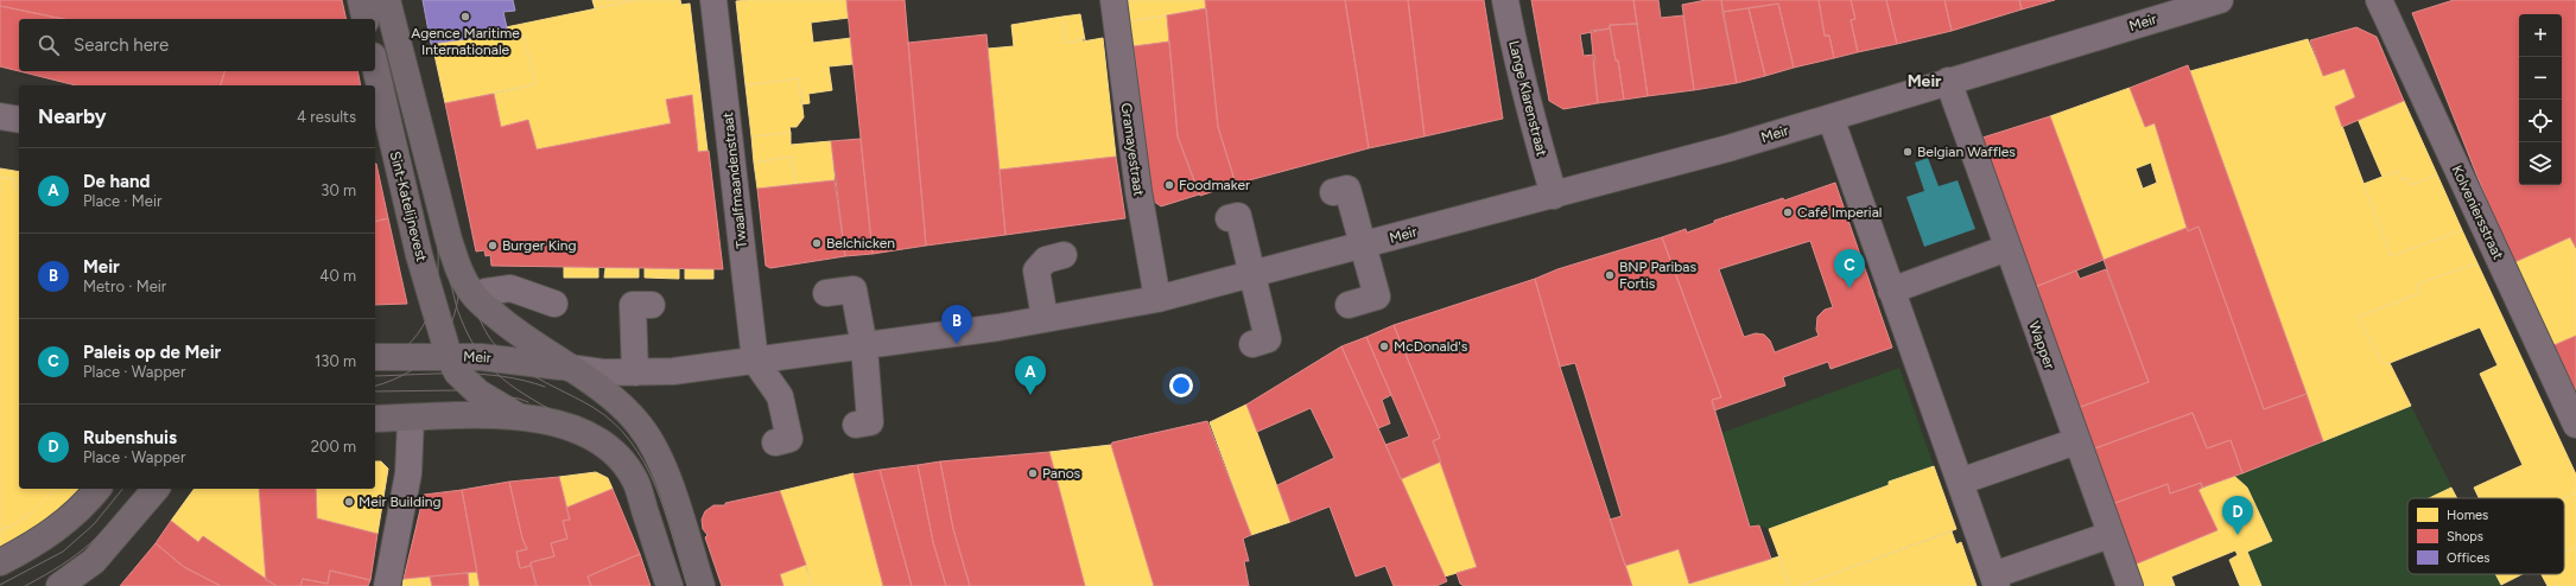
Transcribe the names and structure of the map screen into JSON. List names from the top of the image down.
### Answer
{
  "streets": {
    "street": [
      "Meir",
      "Lange Klarenstraat",
      "Gramayestraat",
      "Twaalfmaandenstraat",
      "Sint-Katelijnevest",
      "Kolveniersstraat",
      "Wapper"
    ]
  },
  "crossings": [
    ["Meir", "Lange Klarenstraat"],
    ["Meir", "Gramayestraat"],
    ["Meir", "Twaalfmaandenstraat"],
    ["Meir", "Sint-Katelijnevest"],
    ["Meir", "Wapper"]
  ],
  "districts": ["Meir"],
  "places": [
    "Agence Maritime Internationale",
    "Belgian Waffles",
    "Foodmaker",
    "Café Imperial",
    "Belchicken",
    "Burger King",
    "BNP Paribas Fortis",
    "McDonald's",
    "Panos",
    "Meir Building"
  ],
  "legend": ["Homes", "Shops", "Offices"],
  "page": {
    "map_buttons": ["+", "−"],
    "search": "Search here",
    "heading": ["Nearby", "4 results"],
    "list": [
      {
        "mark": "A",
        "name": "De hand",
        "note": "Place · Meir",
        "value": "30 m"
      },
      {
        "mark": "B",
        "name": "Meir",
        "note": "Metro · Meir",
        "value": "40 m"
      },
      {
        "mark": "C",
        "name": "Paleis op de Meir",
        "note": "Place · Wapper",
        "value": "130 m"
      },
      {
        "mark": "D",
        "name": "Rubenshuis",
        "note": "Place · Wapper",
        "value": "200 m"
      }
    ],
    "pins": [
      "C",
      "B",
      "A",
      "D"
    ]
  }
}
